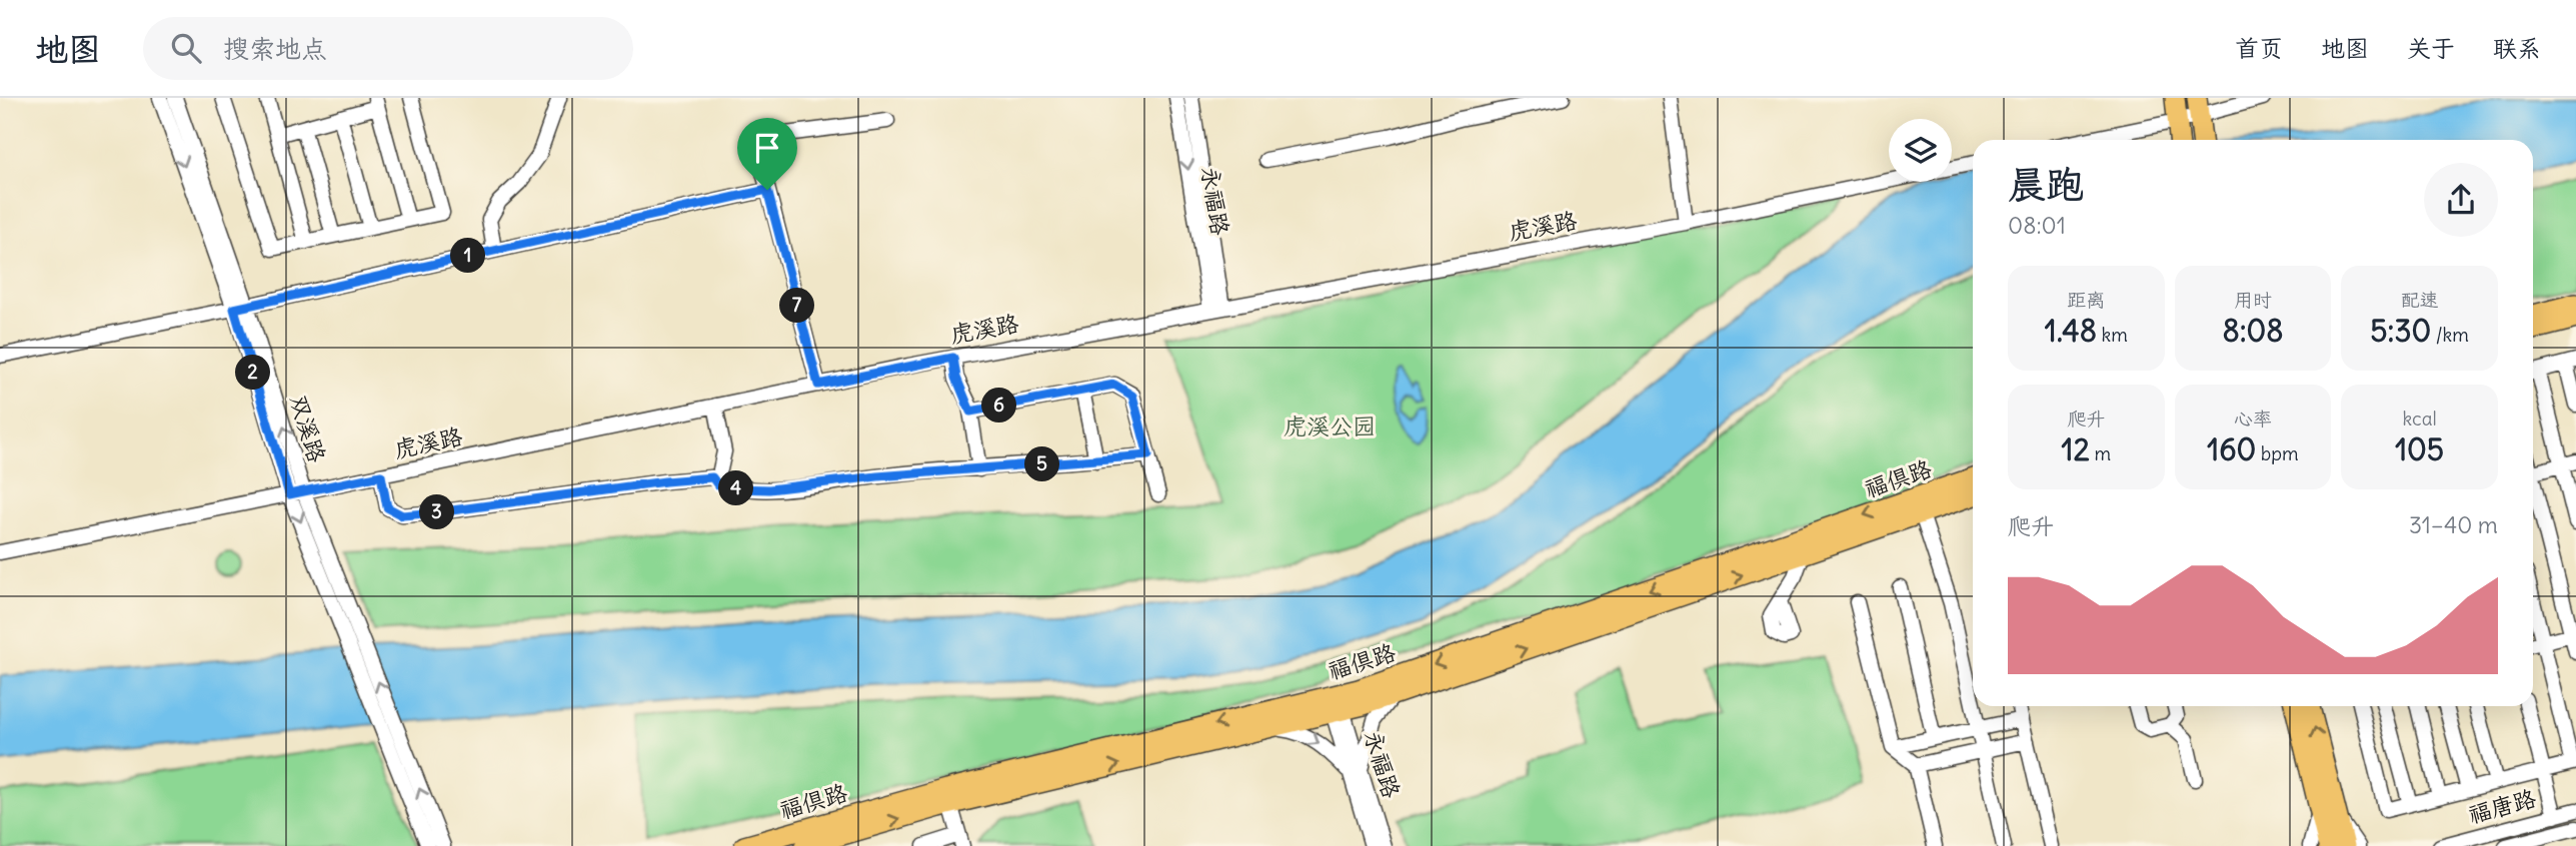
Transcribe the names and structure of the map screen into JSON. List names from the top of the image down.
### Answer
{
  "streets": {
    "main road": ["福俱路"],
    "street": [
      "永福路",
      "虎溪路",
      "双溪路",
      "福唐路"
    ]
  },
  "crossings": [
    ["永福路", "虎溪路"],
    ["永福路", "福俱路"],
    ["虎溪路", "双溪路"]
  ],
  "parks": ["虎溪公园"],
  "page": {
    "header": "地图",
    "search": "搜索地点",
    "nav": [
      "首页",
      "地图",
      "关于",
      "联系"
    ],
    "heading": ["晨跑", "08:01"],
    "pins": [
      "1",
      "7",
      "2",
      "6",
      "5",
      "4",
      "3"
    ],
    "stats": [
      ["距离", "1.48 km"],
      ["用时", "8:08"],
      ["配速", "5:30 /km"],
      ["爬升", "12 m"],
      ["心率", "160 bpm"],
      ["kcal", "105"]
    ],
    "chart": ["爬升", "31–40 m"]
  }
}
